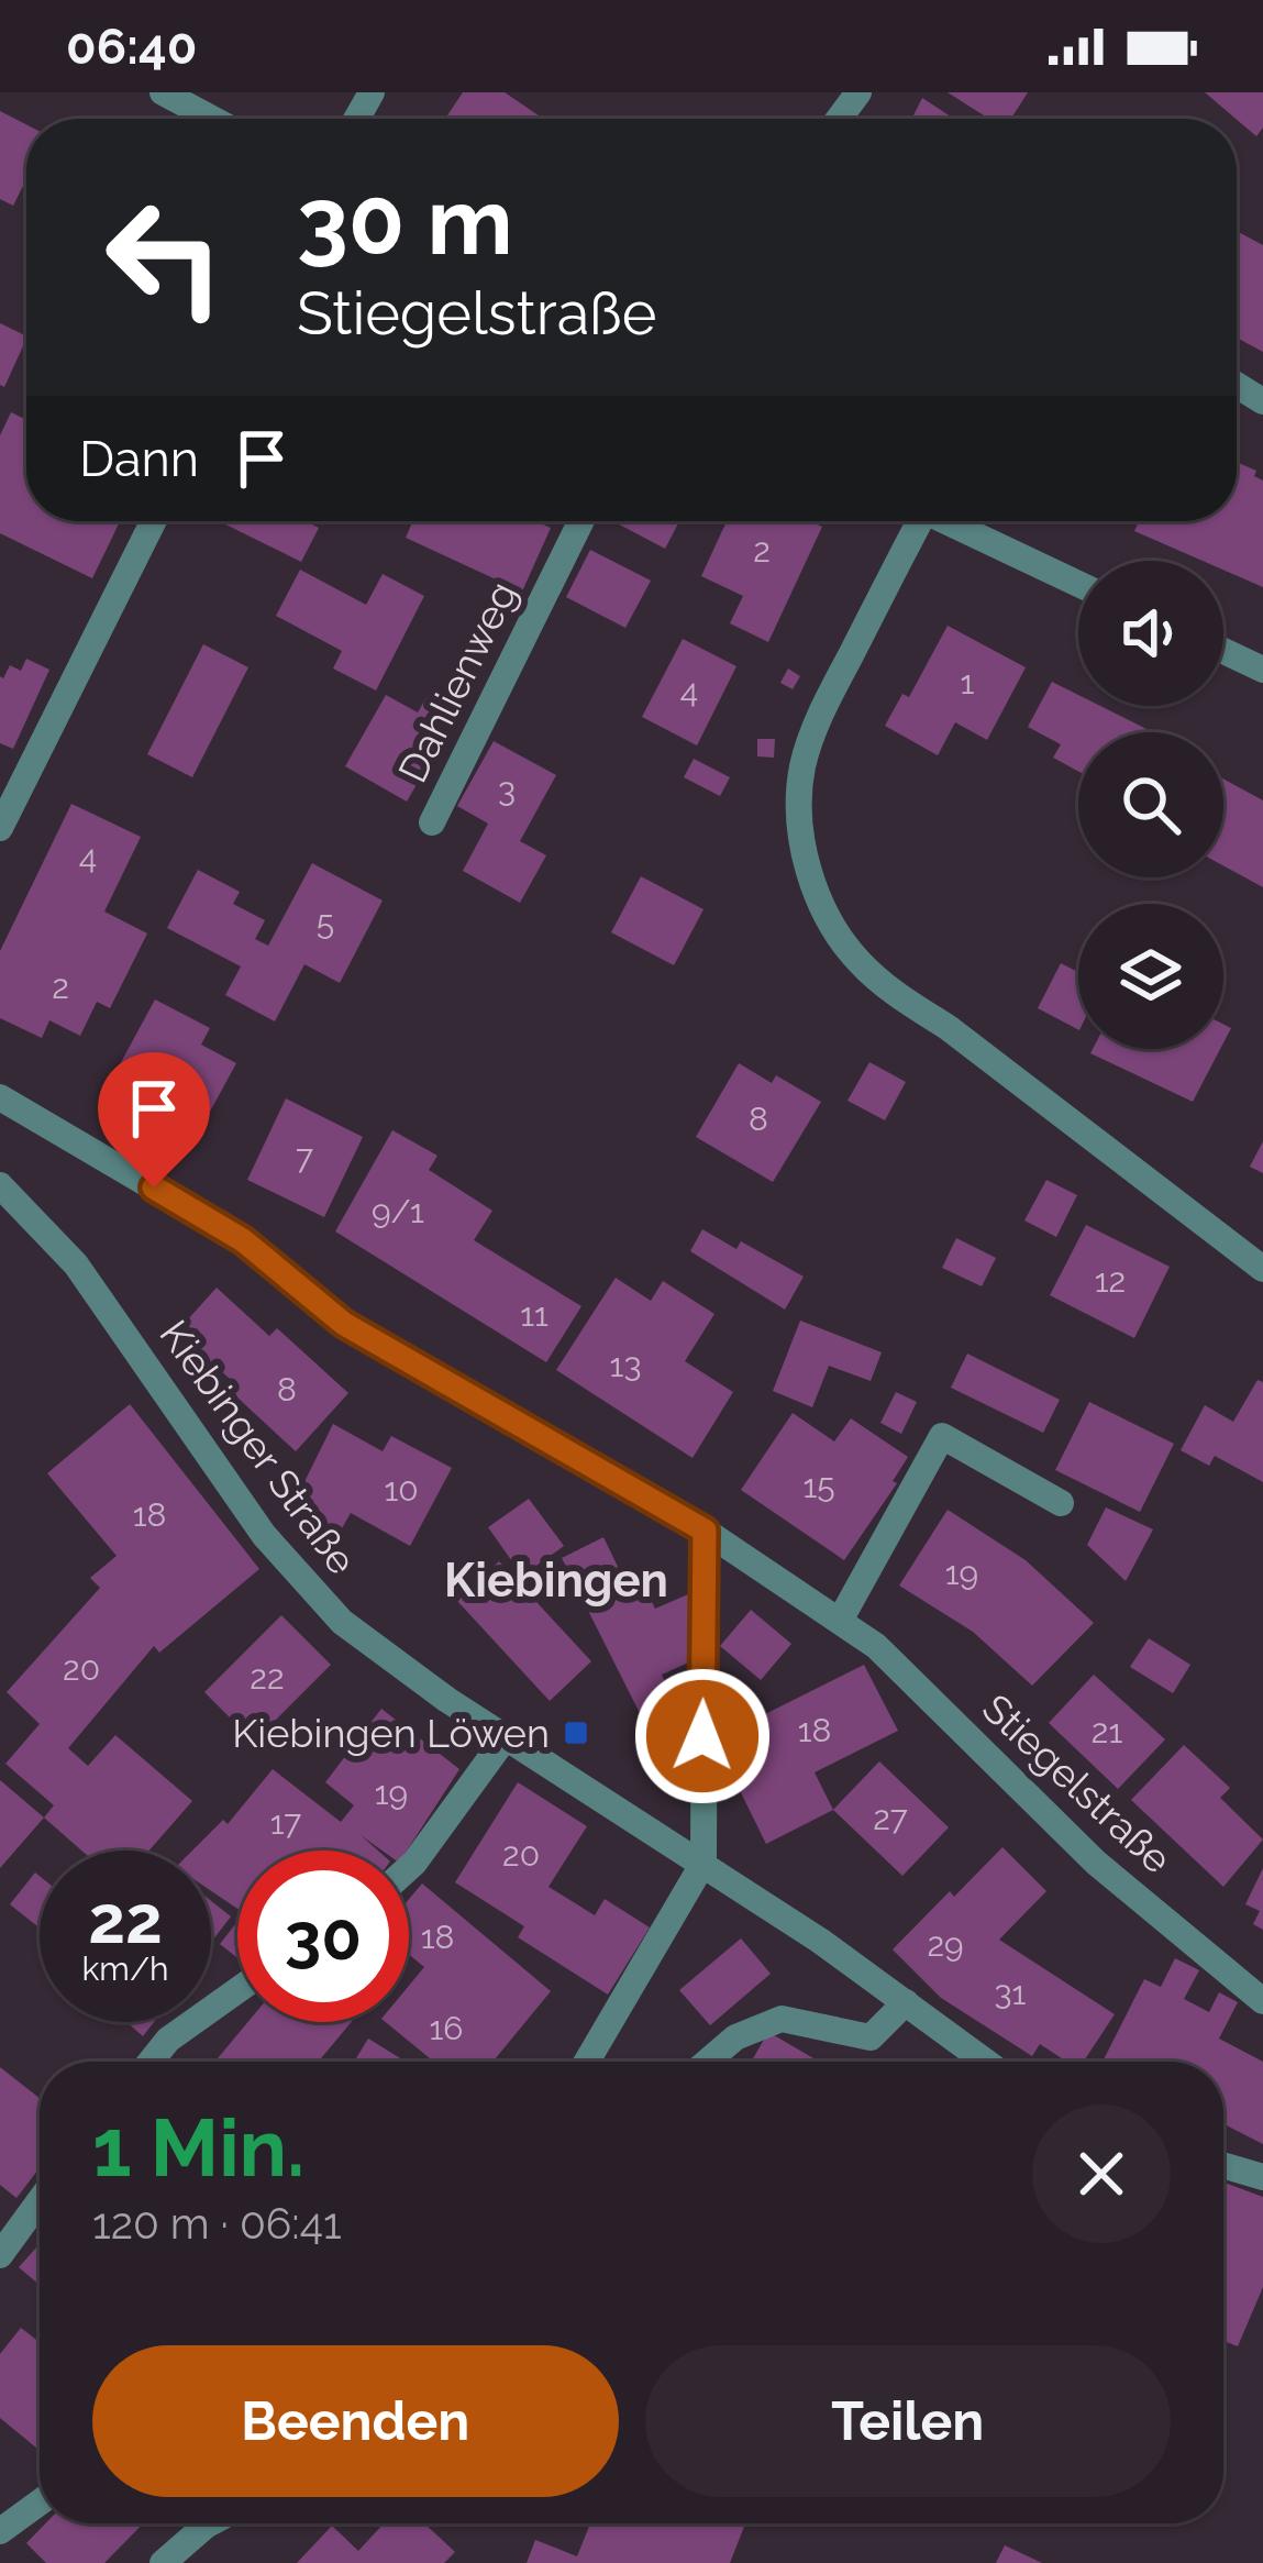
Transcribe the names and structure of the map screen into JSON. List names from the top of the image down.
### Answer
{
  "streets": {
    "street": ["Dahlienweg", "Kiebinger Straße", "Stiegelstraße"]
  },
  "districts": ["Kiebingen"],
  "places": {
    "transit": ["Kiebingen Löwen"]
  },
  "house_numbers": [
    "2",
    "1",
    "4",
    "3",
    "4",
    "5",
    "2",
    "8",
    "7",
    "9/1",
    "12",
    "11",
    "13",
    "8",
    "15",
    "10",
    "18",
    "19",
    "20",
    "22",
    "18",
    "21",
    "19",
    "27",
    "17",
    "20",
    "18",
    "29",
    "31",
    "16"
  ],
  "page": {
    "status": "06:40",
    "turn": ["30 m", "Stiegelstraße"],
    "then": "Dann",
    "speed": "22 km/h",
    "limit": "30",
    "heading": ["1 Min.", "120 m · 06:41"],
    "buttons": ["Beenden", "Teilen"]
  }
}
